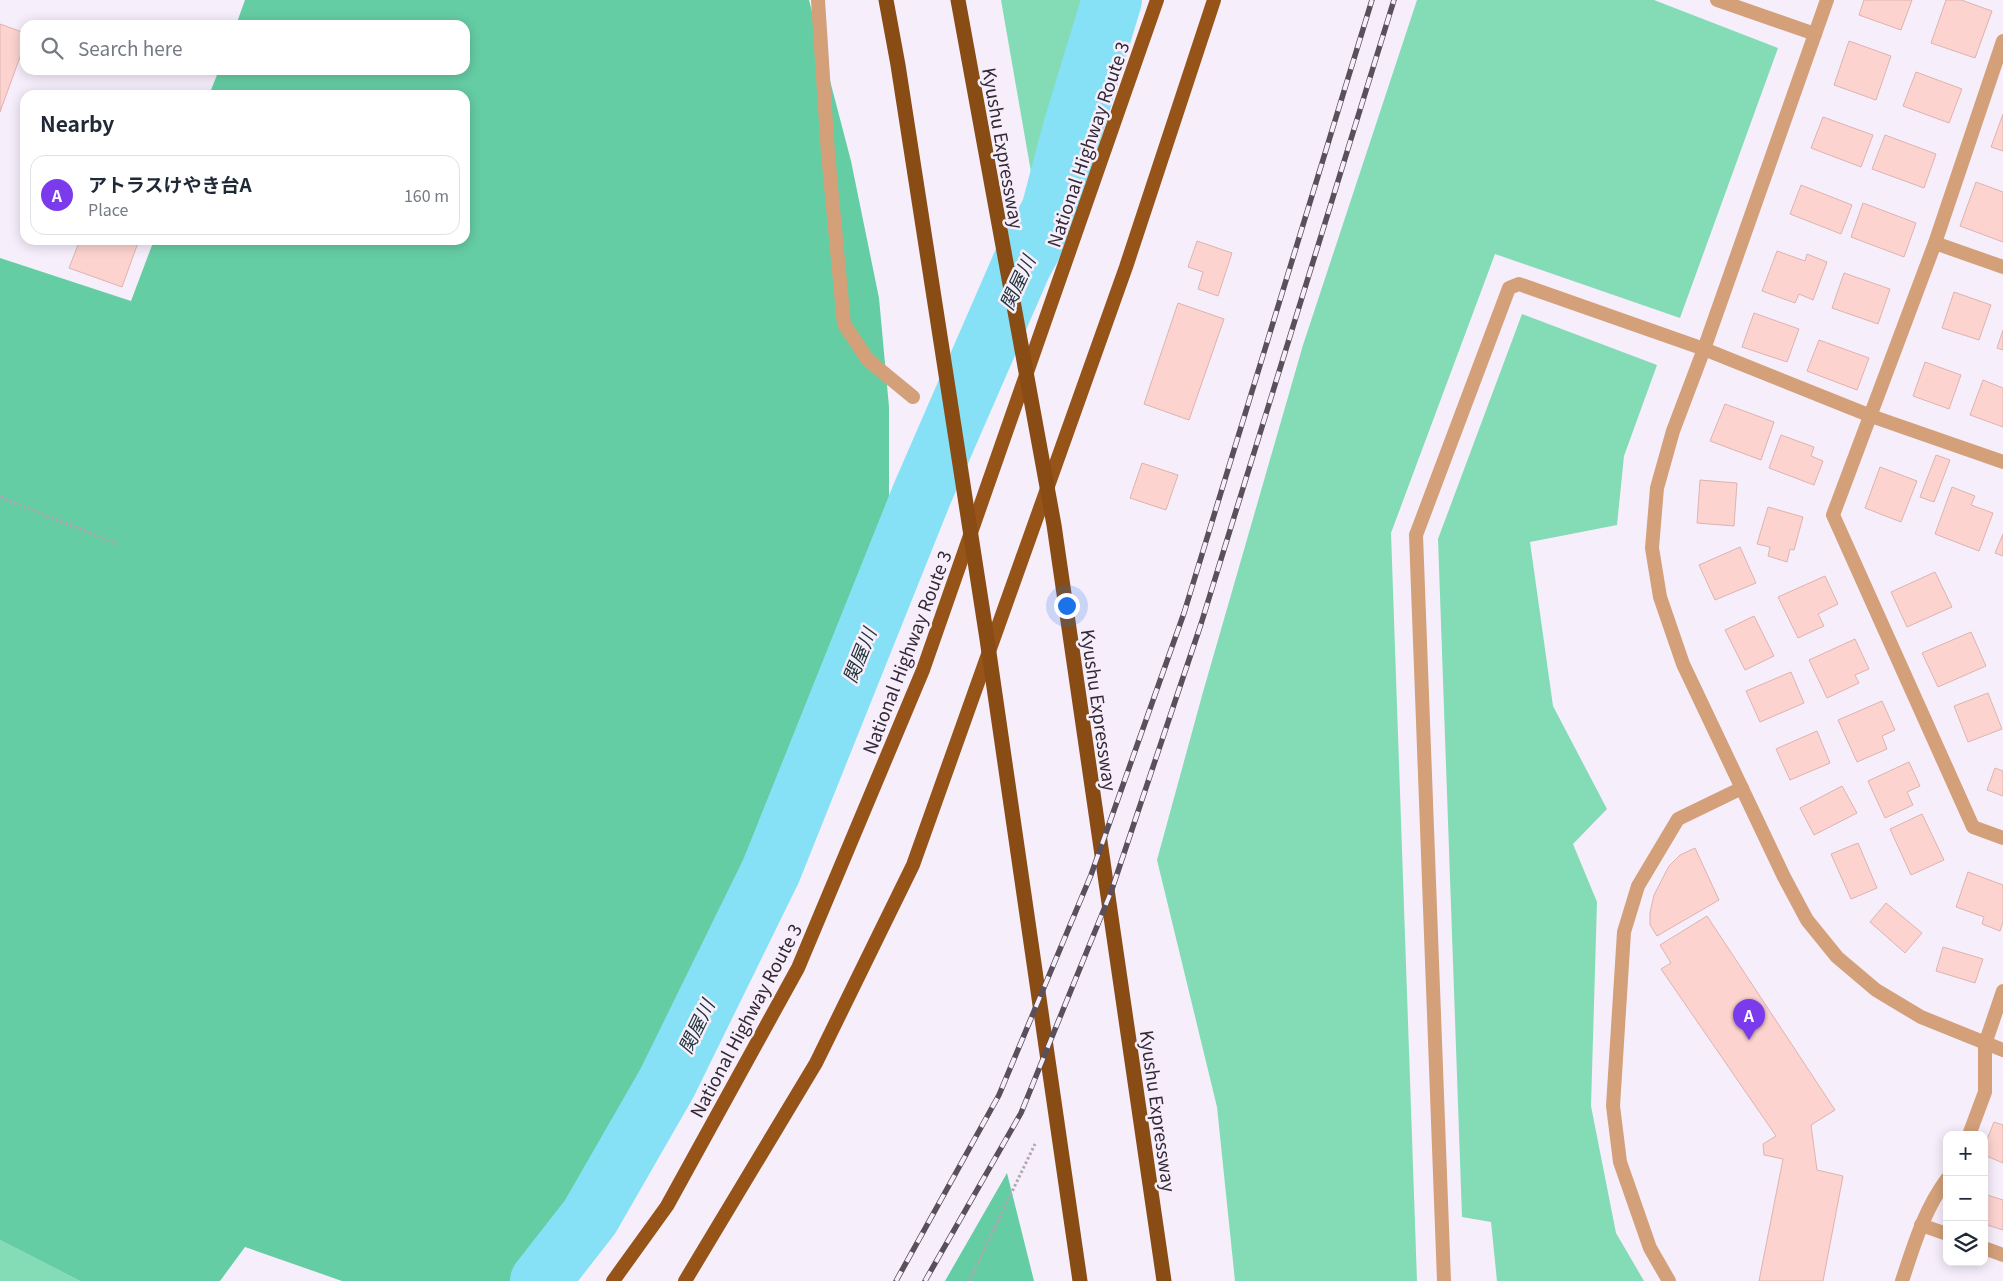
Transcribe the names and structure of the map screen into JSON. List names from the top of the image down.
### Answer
{
  "streets": {
    "highway": ["National Highway Route 3", "Kyushu Expressway"]
  },
  "water": ["関屋川"],
  "page": {
    "search": "Search here",
    "heading": "Nearby",
    "list": [
      {
        "mark": "A",
        "name": "アトラスけやき台A",
        "note": "Place",
        "value": "160 m"
      }
    ],
    "pins": "A",
    "map_buttons": ["+", "−"]
  }
}
